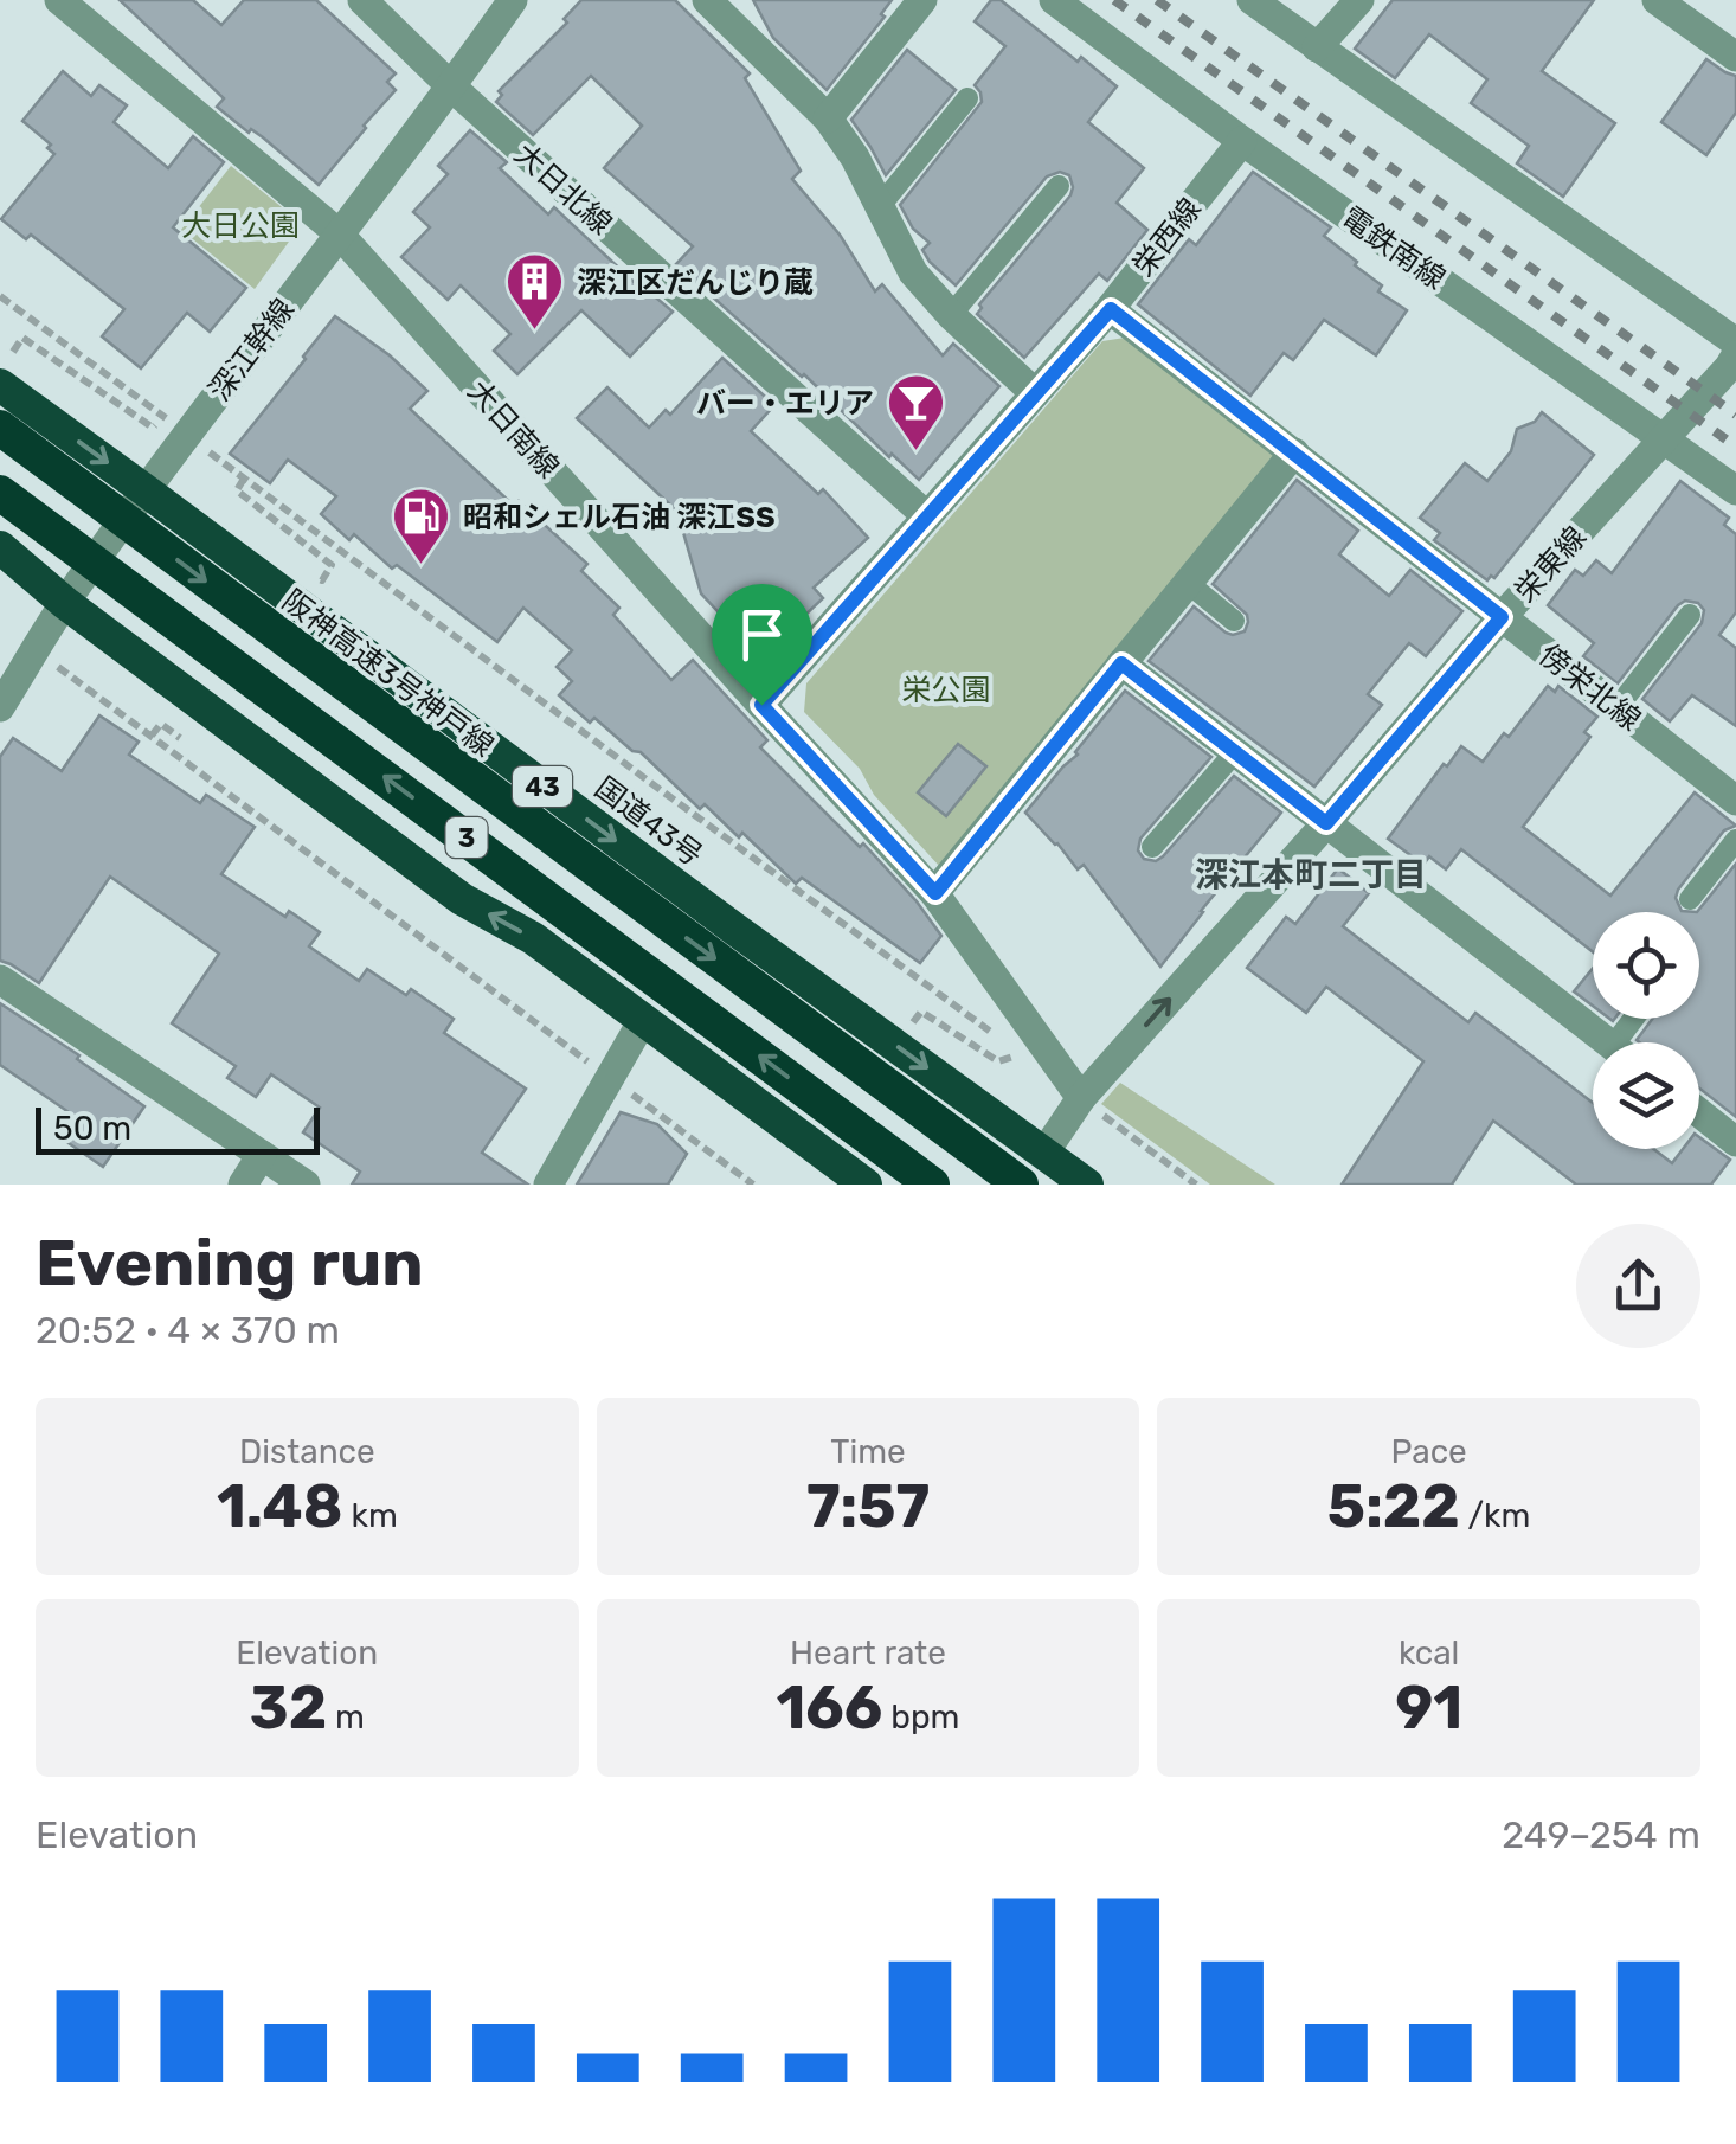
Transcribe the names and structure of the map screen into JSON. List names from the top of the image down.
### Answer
{
  "streets": {
    "highway": [
      "阪神高速3号神戸線",
      "43",
      "国道43号",
      "3"
    ],
    "street": [
      "大日北線",
      "栄西線",
      "電鉄南線",
      "深江幹線",
      "大日南線",
      "栄東線",
      "傍栄北線"
    ]
  },
  "crossings": [
    ["大日北線", "栄西線"],
    ["大日北線", "深江幹線"],
    ["栄西線", "電鉄南線"],
    ["栄西線", "大日南線"],
    ["栄西線", "傍栄北線"],
    ["電鉄南線", "栄東線"],
    ["深江幹線", "大日南線"],
    ["深江幹線", "国道43号"],
    ["大日南線", "栄東線"],
    ["栄東線", "傍栄北線"],
    ["栄東線", "国道43号"]
  ],
  "districts": ["深江本町二丁目"],
  "parks": ["大日公園", "栄公園"],
  "places": {
    "building": ["深江区だんじり蔵"],
    "bar": ["バー・エリア"],
    "fuel station": ["昭和シェル石油 深江SS"]
  },
  "scale_bar": "50 m",
  "page": {
    "scale": "50 m",
    "heading": ["Evening run", "20:52 · 4 × 370 m"],
    "stats": [
      ["Distance", "1.48 km"],
      ["Time", "7:57"],
      ["Pace", "5:22 /km"],
      ["Elevation", "32 m"],
      ["Heart rate", "166 bpm"],
      ["kcal", "91"]
    ],
    "chart": ["Elevation", "249–254 m"]
  }
}
